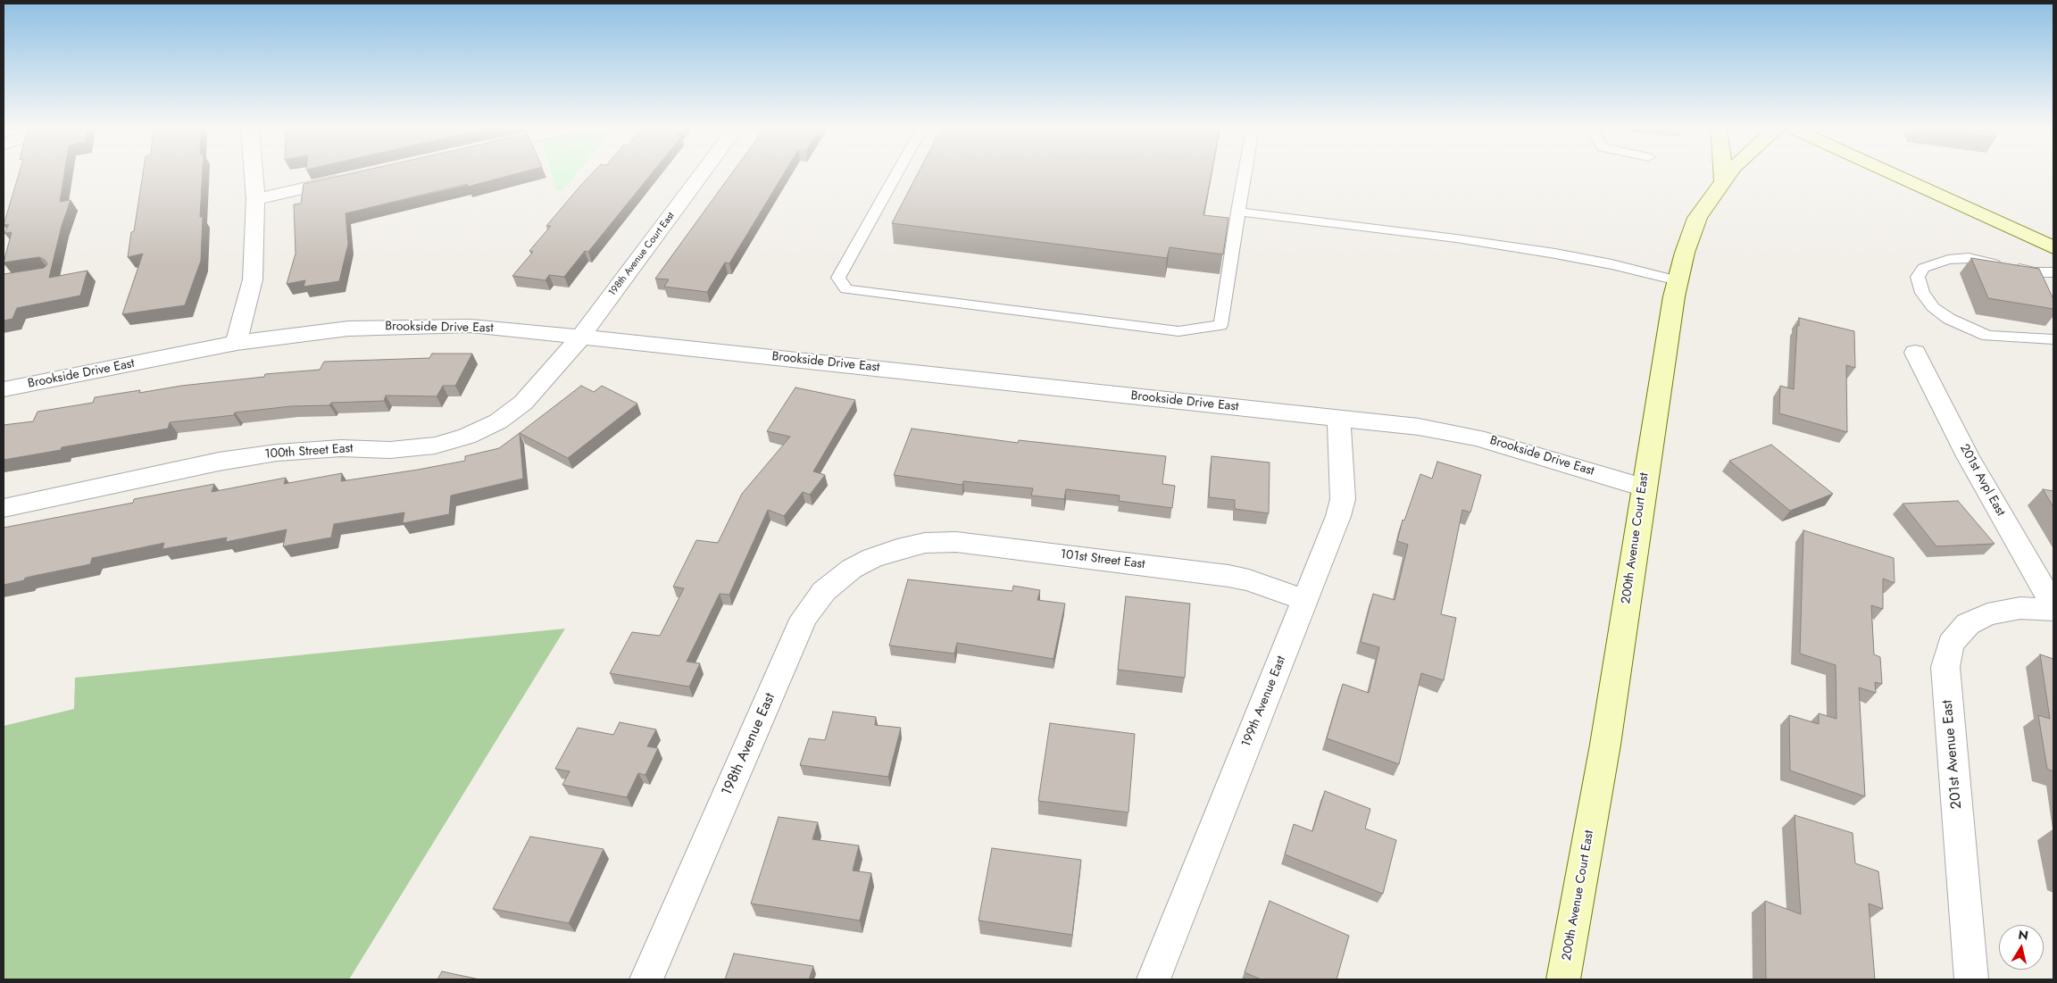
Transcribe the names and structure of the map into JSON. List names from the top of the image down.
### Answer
{
  "streets": {
    "main road": ["200th Avenue Court East"],
    "street": [
      "198th Avenue Court East",
      "Brookside Drive East",
      "100th Street East",
      "201st Avpl East",
      "101st Street East",
      "199th Avenue East",
      "198th Avenue East",
      "201st Avenue East"
    ]
  },
  "crossings": [
    ["198th Avenue Court East", "Brookside Drive East"],
    ["198th Avenue Court East", "100th Street East"],
    ["Brookside Drive East", "100th Street East"],
    ["Brookside Drive East", "200th Avenue Court East"],
    ["Brookside Drive East", "199th Avenue East"],
    ["101st Street East", "199th Avenue East"],
    ["101st Street East", "198th Avenue East"]
  ],
  "north": "top"
}
